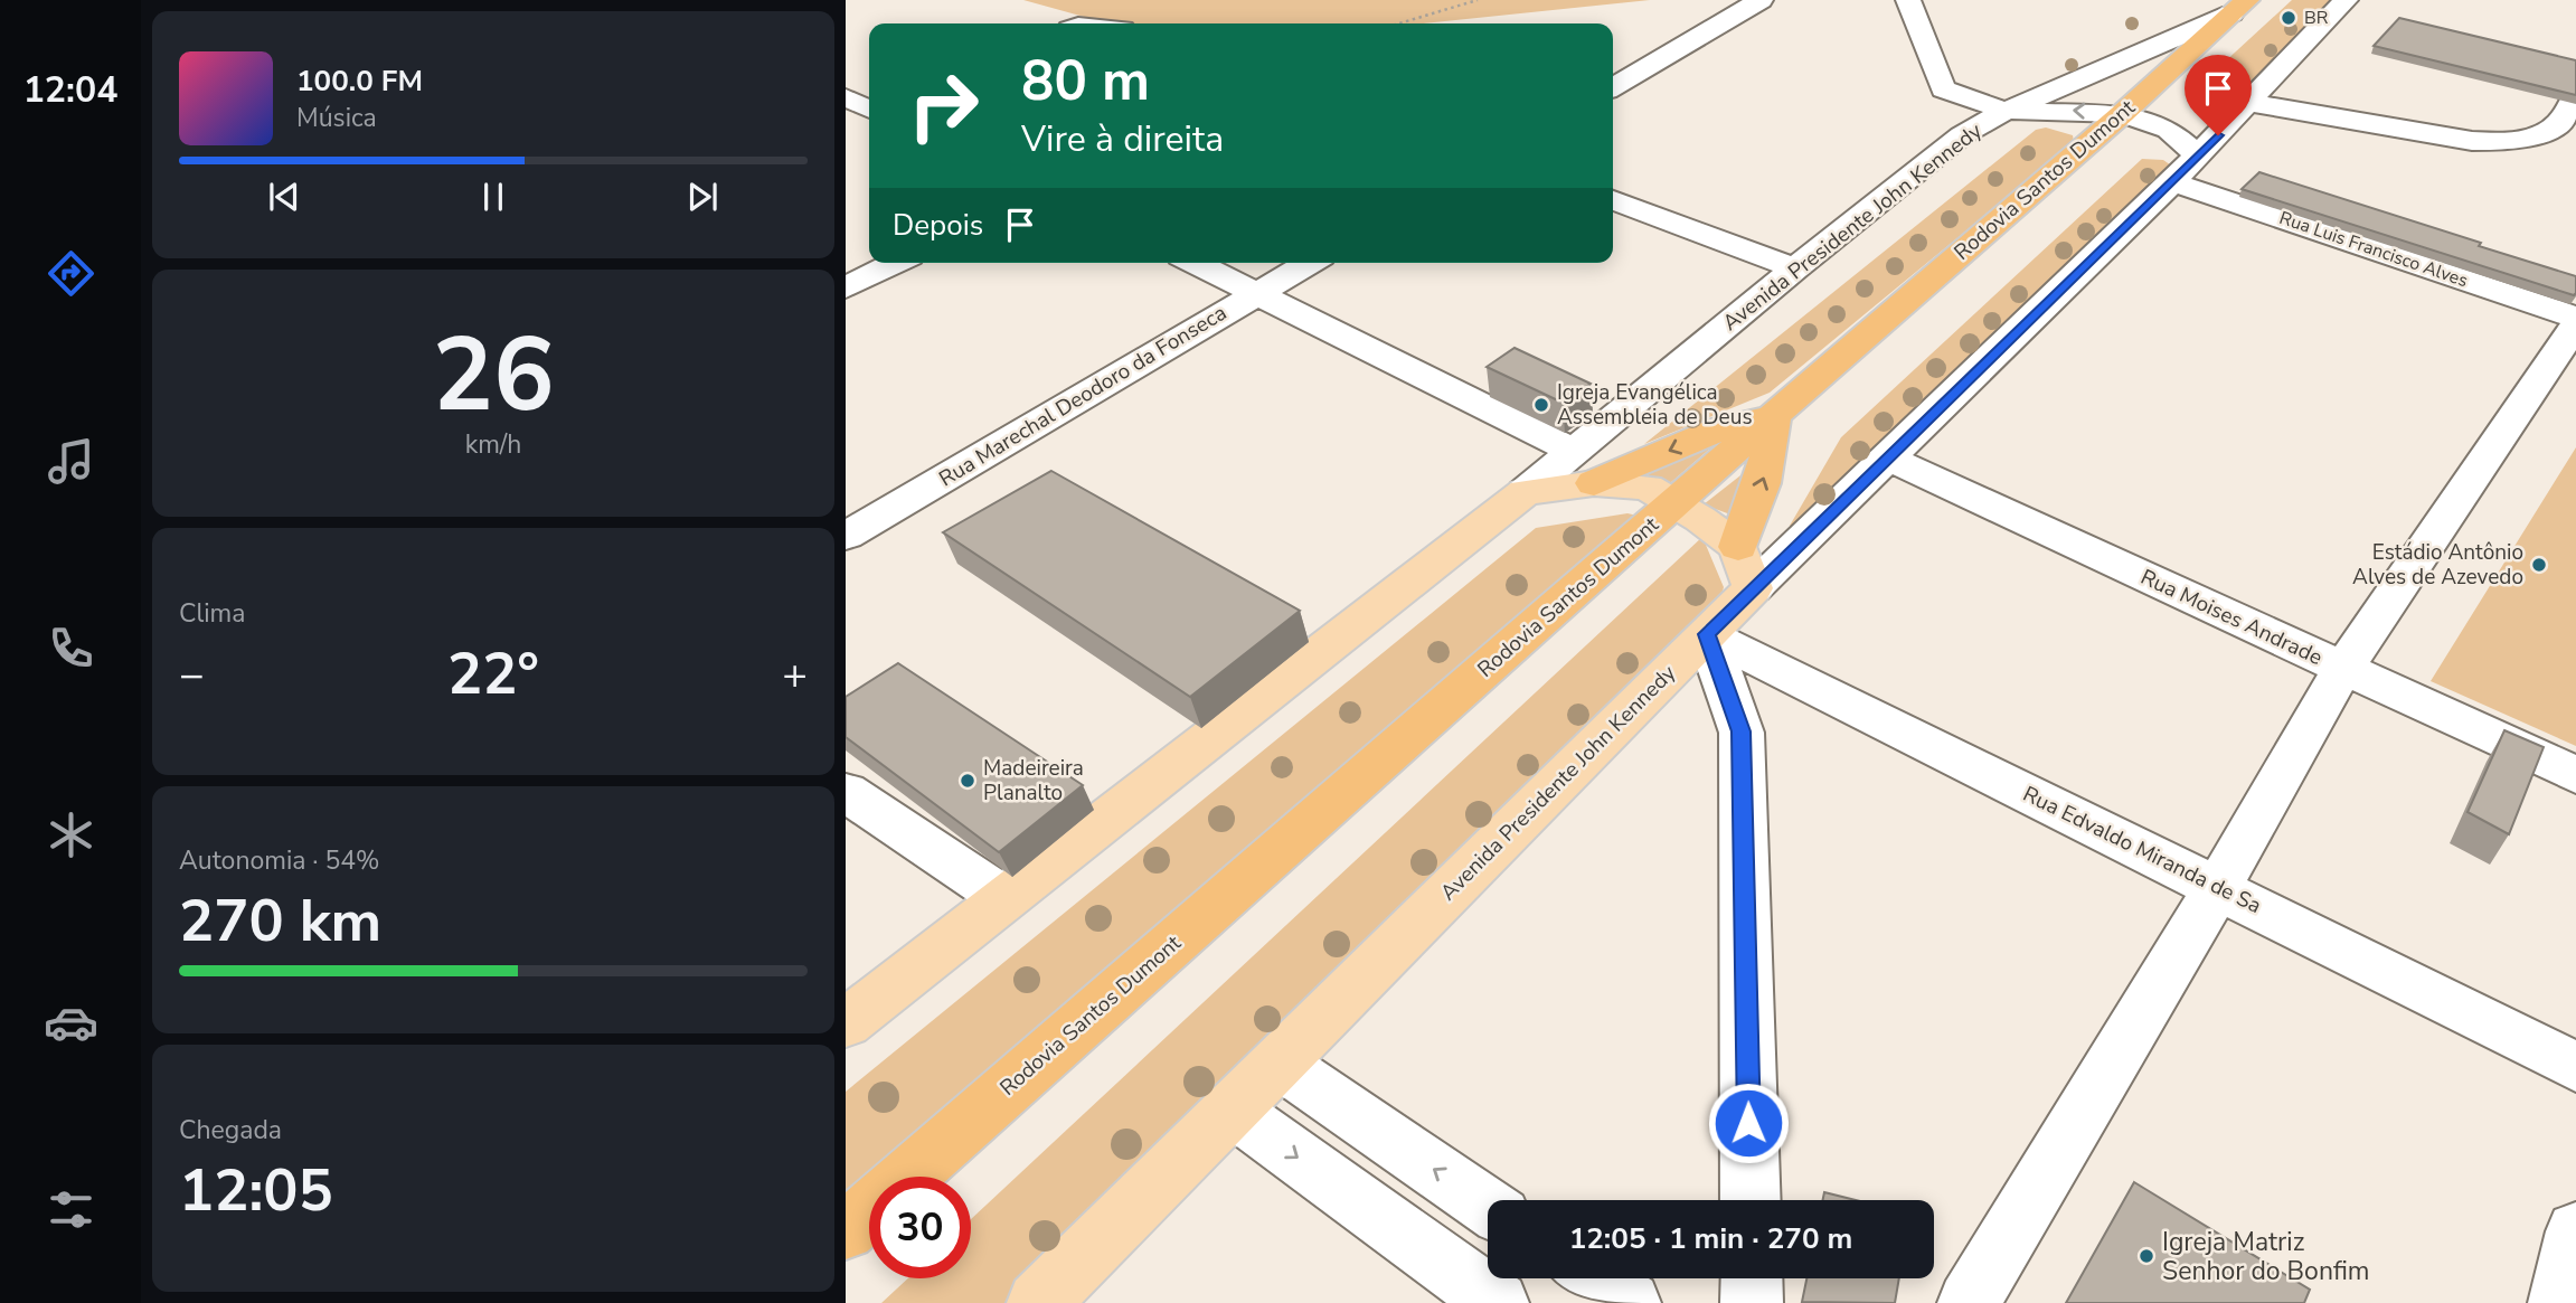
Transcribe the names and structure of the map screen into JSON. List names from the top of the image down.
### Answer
{
  "streets": {
    "highway": ["Rodovia Santos Dumont"],
    "main road": ["Avenida Presidente John Kennedy"],
    "street": [
      "Rua Luis Francisco Alves",
      "Rua Marechal Deodoro da Fonseca",
      "Rua Moises Andrade",
      "Rua Edvaldo Miranda de Sa"
    ]
  },
  "crossings": [
    ["Rodovia Santos Dumont", "Avenida Presidente John Kennedy"],
    ["Avenida Presidente John Kennedy", "Rua Luis Francisco Alves"],
    ["Avenida Presidente John Kennedy", "Rua Moises Andrade"],
    ["Avenida Presidente John Kennedy", "Rua Edvaldo Miranda de Sa"]
  ],
  "places": [
    "BR",
    "Igreja Evangélica Assembleia de Deus",
    "Estádio Antônio Alves de Azevedo",
    "Madeireira Planalto",
    "Igreja Matriz Senhor do Bonfim"
  ],
  "page": {
    "tabs": "12:04",
    "turn": ["80 m", "Vire à direita"],
    "song": ["100.0 FM", "Música"],
    "then": "Depois",
    "tile": [
      ["26", "km/h"],
      "Clima",
      ["Autonomia · 54%", "270 km"],
      ["Chegada", "12:05"]
    ],
    "heat": ["−", "22°", "+"],
    "limit": "30",
    "trip": "12:05 · 1 min · 270 m"
  }
}
